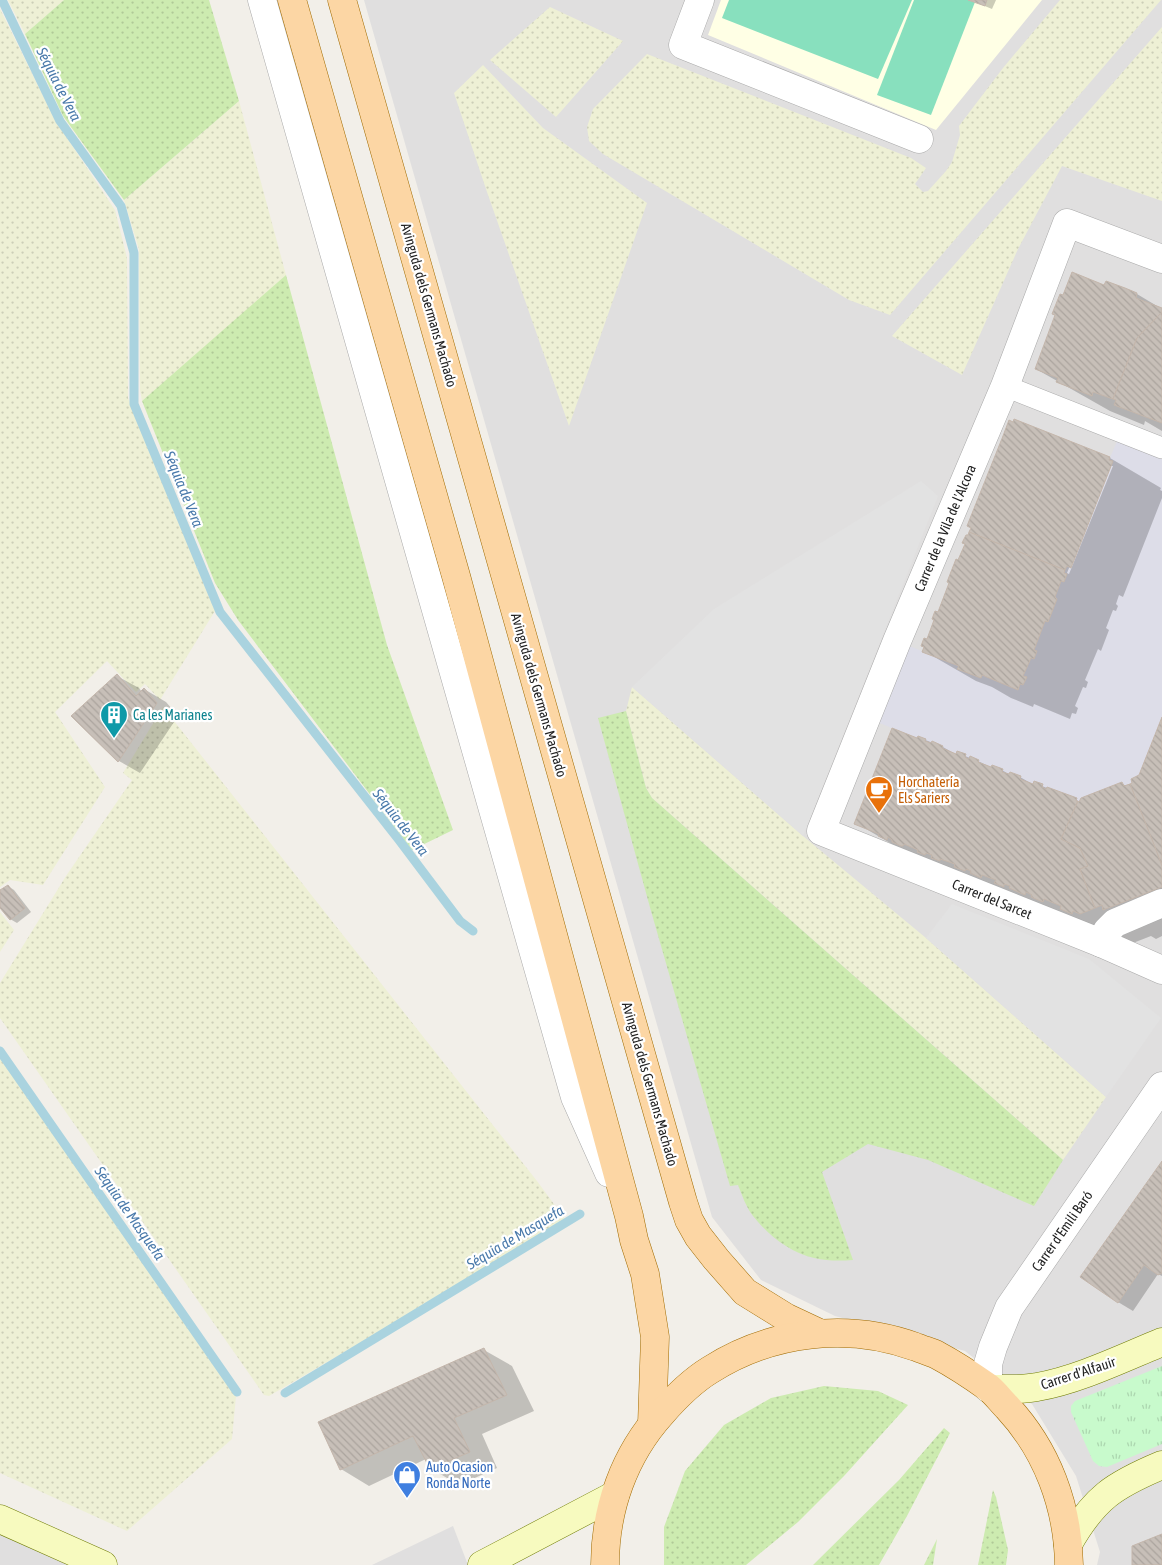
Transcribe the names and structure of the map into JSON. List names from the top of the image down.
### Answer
{
  "streets": {
    "main road": ["Avinguda dels Germans Machado", "Carrer d'Alfauir"],
    "street": ["Carrer de la Vila de l'Alcora", "Carrer del Sarcet", "Carrer d'Emili Baró"]
  },
  "crossings": [
    ["Carrer de la Vila de l'Alcora", "Carrer del Sarcet"],
    ["Carrer d'Emili Baró", "Carrer d'Alfauir"]
  ],
  "water": ["Séquia de Vera", "Séquia de Masquefa"],
  "places": {
    "building": ["Ca les Marianes"],
    "cafe": ["Horchatería Els Sariers"],
    "shop": ["Auto Ocasion Ronda Norte"]
  }
}
